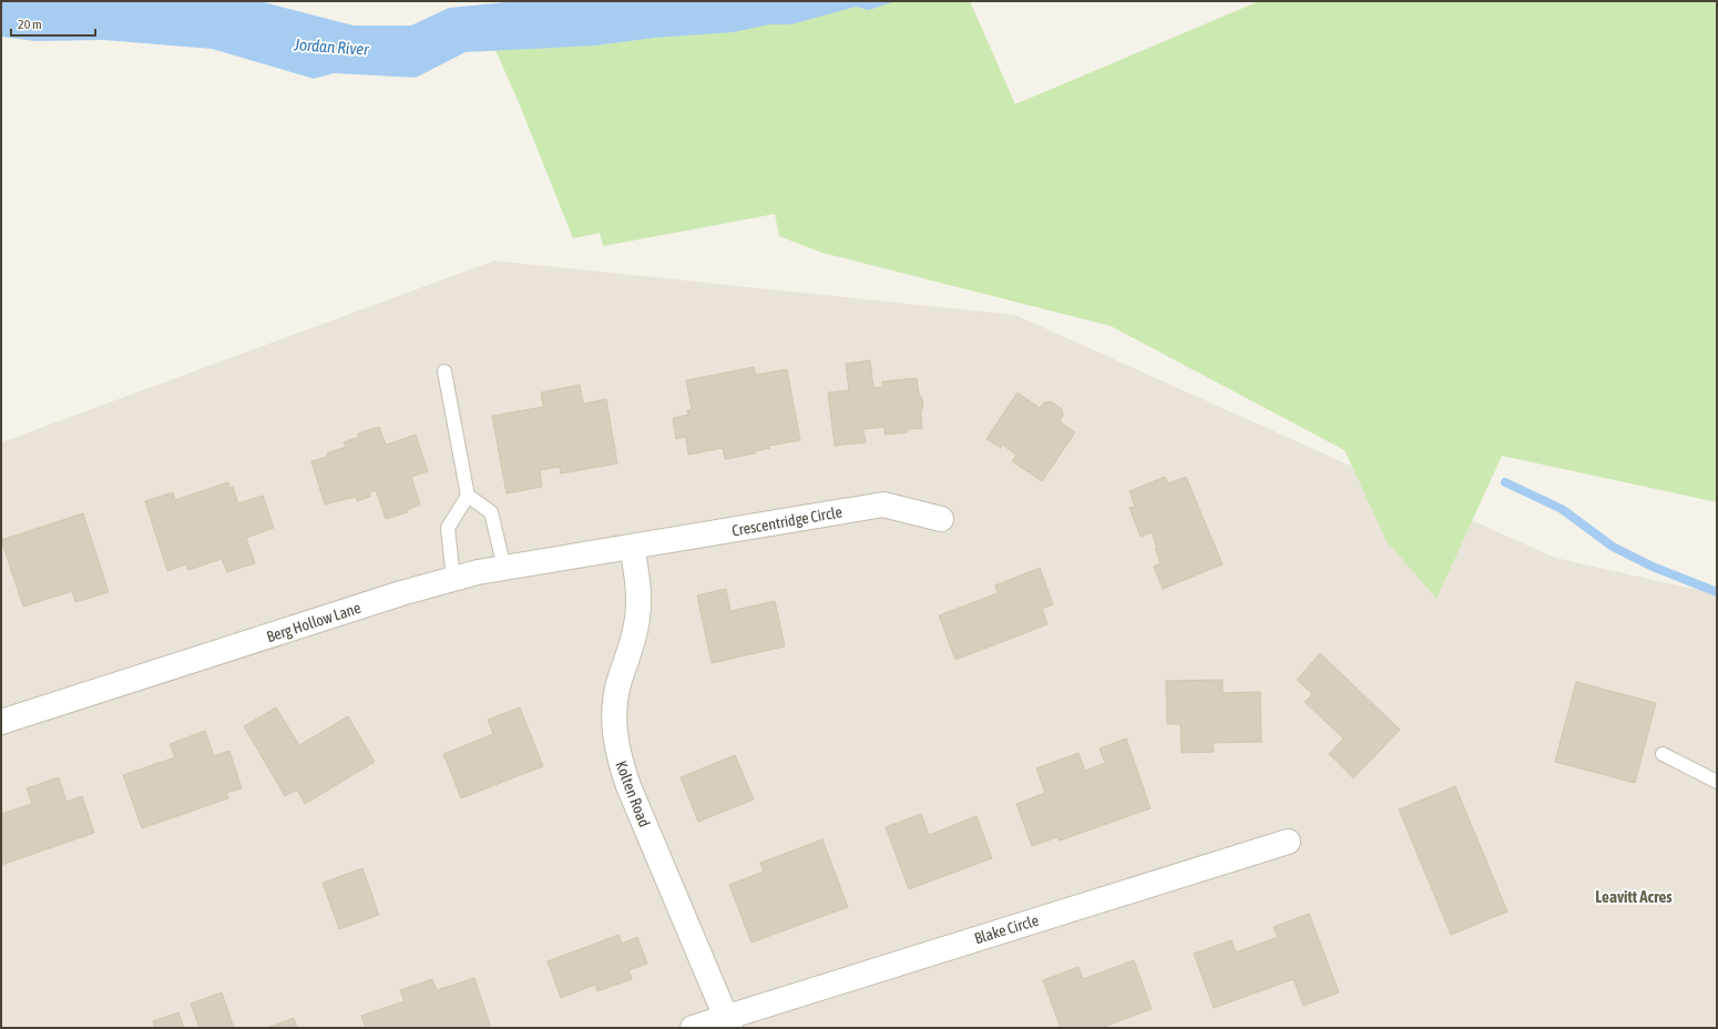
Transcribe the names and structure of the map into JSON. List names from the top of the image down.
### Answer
{
  "streets": {
    "street": [
      "Crescentridge Circle",
      "Berg Hollow Lane",
      "Kolten Road",
      "Blake Circle"
    ]
  },
  "crossings": [
    ["Crescentridge Circle", "Berg Hollow Lane"],
    ["Crescentridge Circle", "Kolten Road"],
    ["Berg Hollow Lane", "Kolten Road"],
    ["Kolten Road", "Blake Circle"]
  ],
  "districts": ["Leavitt Acres"],
  "water": ["Jordan River"],
  "scale_bar": "20 m"
}
